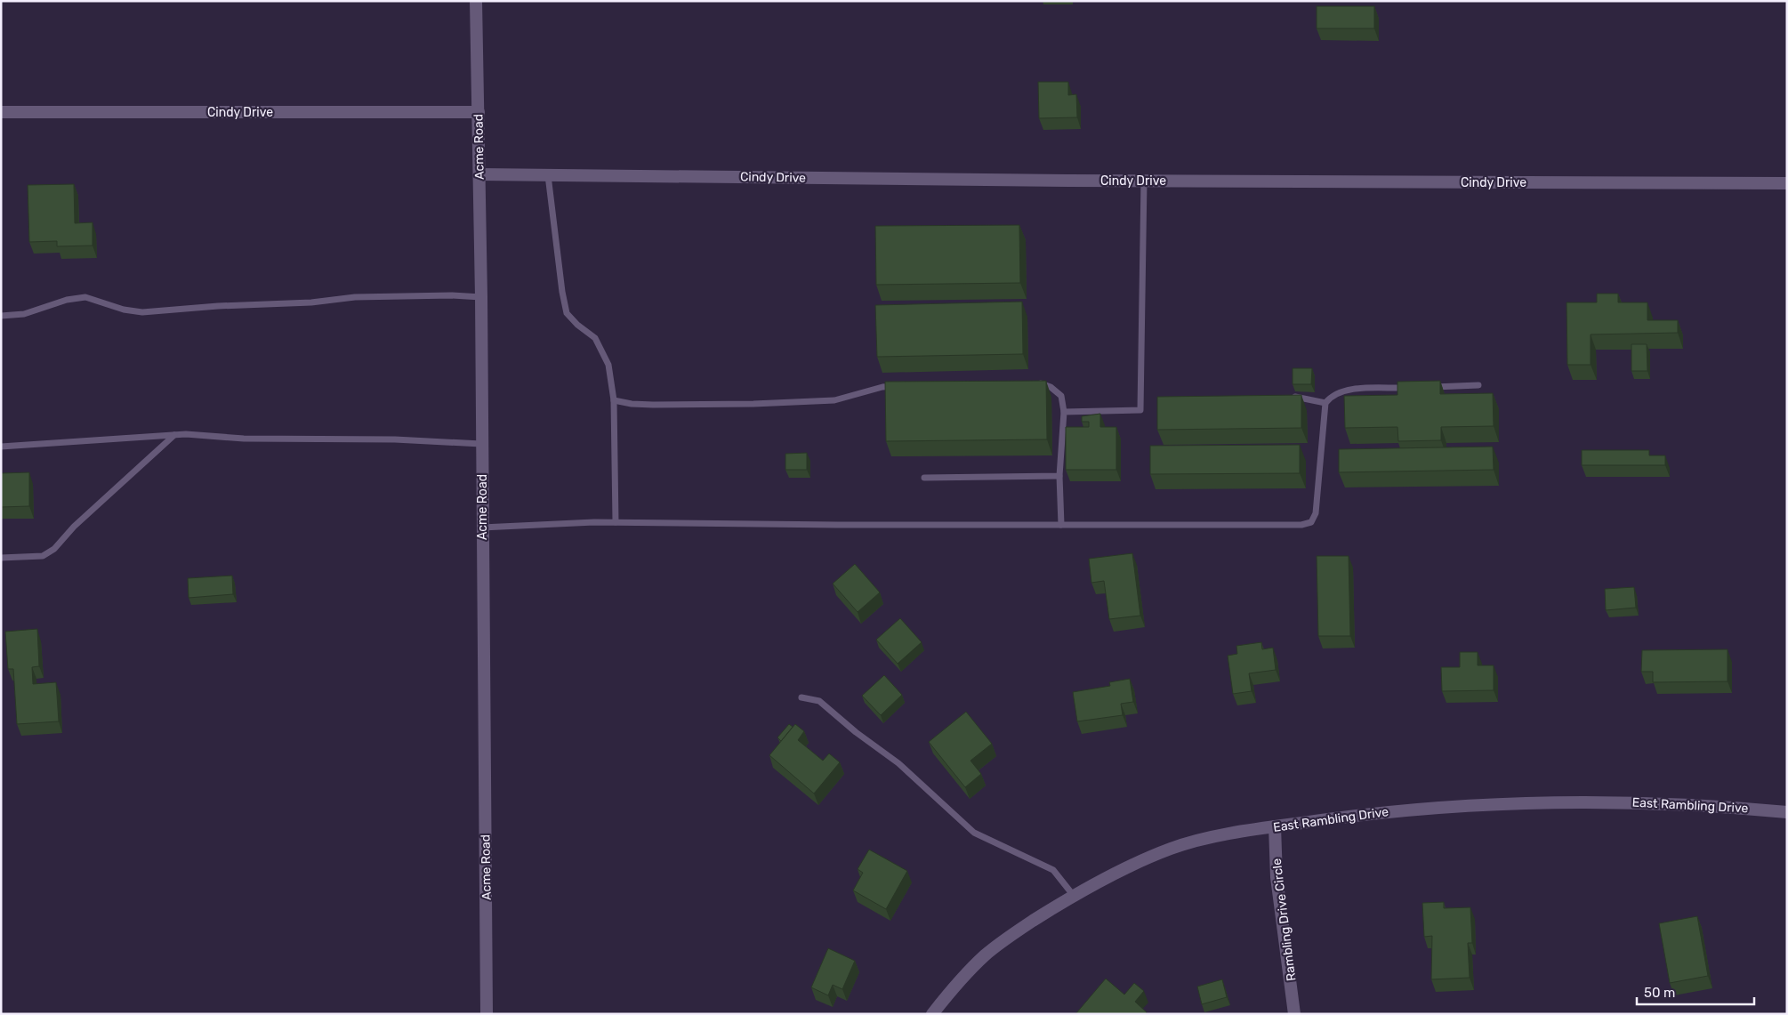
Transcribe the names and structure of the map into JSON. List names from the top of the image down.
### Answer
{
  "streets": {
    "street": [
      "Cindy Drive",
      "Acme Road",
      "East Rambling Drive",
      "Rambling Drive Circle"
    ]
  },
  "crossings": [
    ["Cindy Drive", "Acme Road"],
    ["East Rambling Drive", "Rambling Drive Circle"]
  ],
  "scale_bar": "50 m"
}
